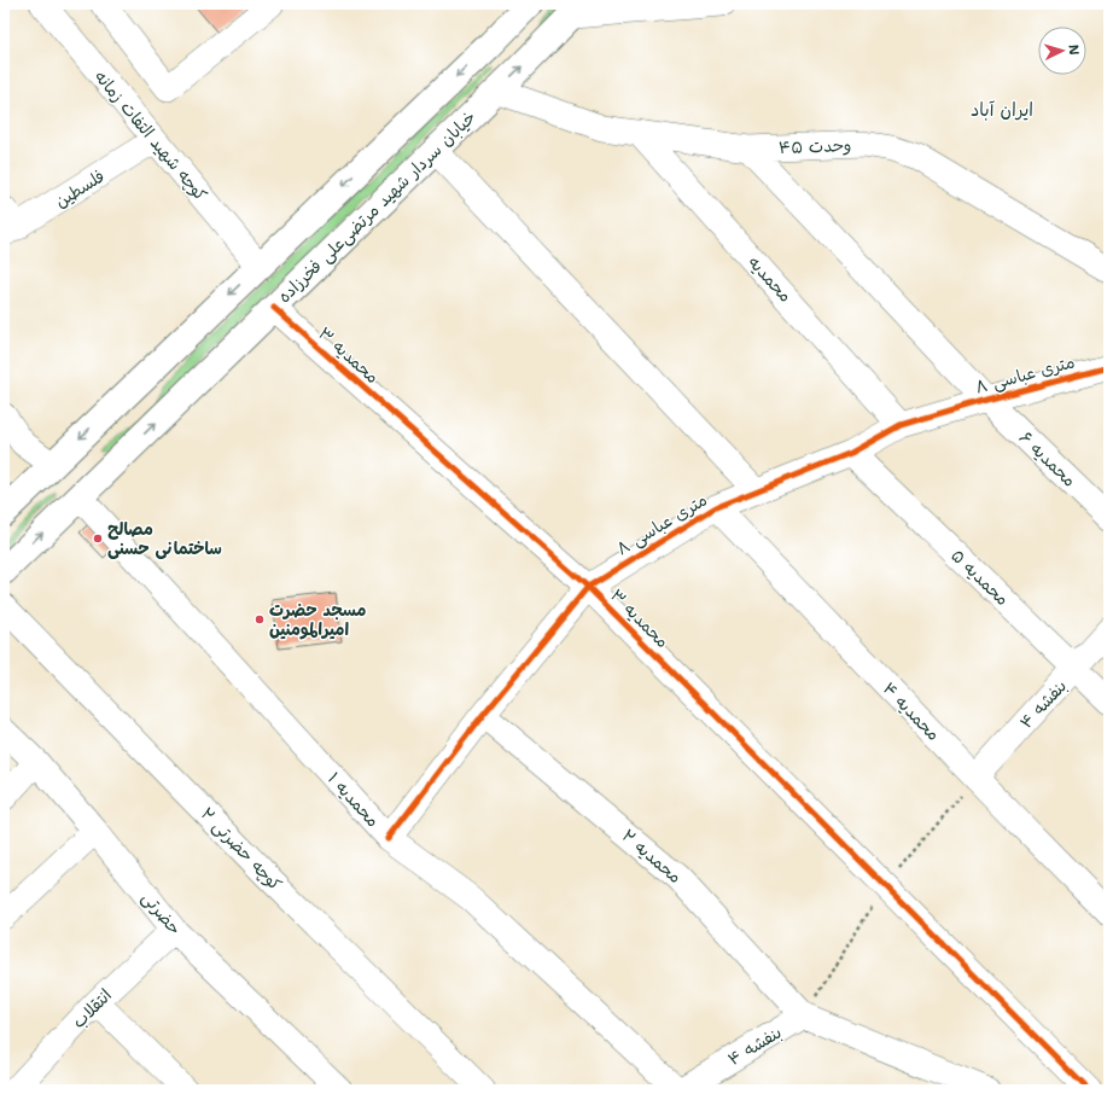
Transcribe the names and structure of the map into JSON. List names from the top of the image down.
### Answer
{
  "streets": {
    "main road": ["خیابان سردار شهید مرتضی‌علی فخرزاده"],
    "street": [
      "کوچه شهید التفات زمانه",
      "وحدت ۴۵",
      "فلسطین",
      "محمدیه",
      "محمدیه ۳",
      "۸ متری عباسی",
      "محمدیه ۶",
      "محمدیه ۵",
      "بنفشه ۴",
      "محمدیه ۴",
      "محمدیه ۱",
      "کوچه حضرتی ۲",
      "محمدیه ۲",
      "حضرتی",
      "انتقلاب"
    ]
  },
  "crossings": [
    ["کوچه شهید التفات زمانه", "فلسطین"],
    ["وحدت ۴۵", "خیابان سردار شهید مرتضی‌علی فخرزاده"],
    ["وحدت ۴۵", "محمدیه"],
    ["وحدت ۴۵", "محمدیه ۶"],
    ["خیابان سردار شهید مرتضی‌علی فخرزاده", "محمدیه ۳"],
    ["خیابان سردار شهید مرتضی‌علی فخرزاده", "محمدیه ۱"],
    ["محمدیه", "۸ متری عباسی"],
    ["محمدیه ۳", "۸ متری عباسی"],
    ["۸ متری عباسی", "محمدیه ۶"],
    ["۸ متری عباسی", "محمدیه ۵"],
    ["۸ متری عباسی", "محمدیه ۴"],
    ["۸ متری عباسی", "محمدیه ۱"],
    ["۸ متری عباسی", "محمدیه ۲"],
    ["محمدیه ۵", "بنفشه ۴"],
    ["بنفشه ۴", "محمدیه ۴"],
    ["بنفشه ۴", "محمدیه ۱"],
    ["بنفشه ۴", "محمدیه ۲"],
    ["حضرتی", "انتقلاب"]
  ],
  "districts": ["ایران آباد"],
  "places": ["مصالح ساختمانی حسنی", "مسجد حضرت امیرالمومنین"],
  "north": "right"
}
